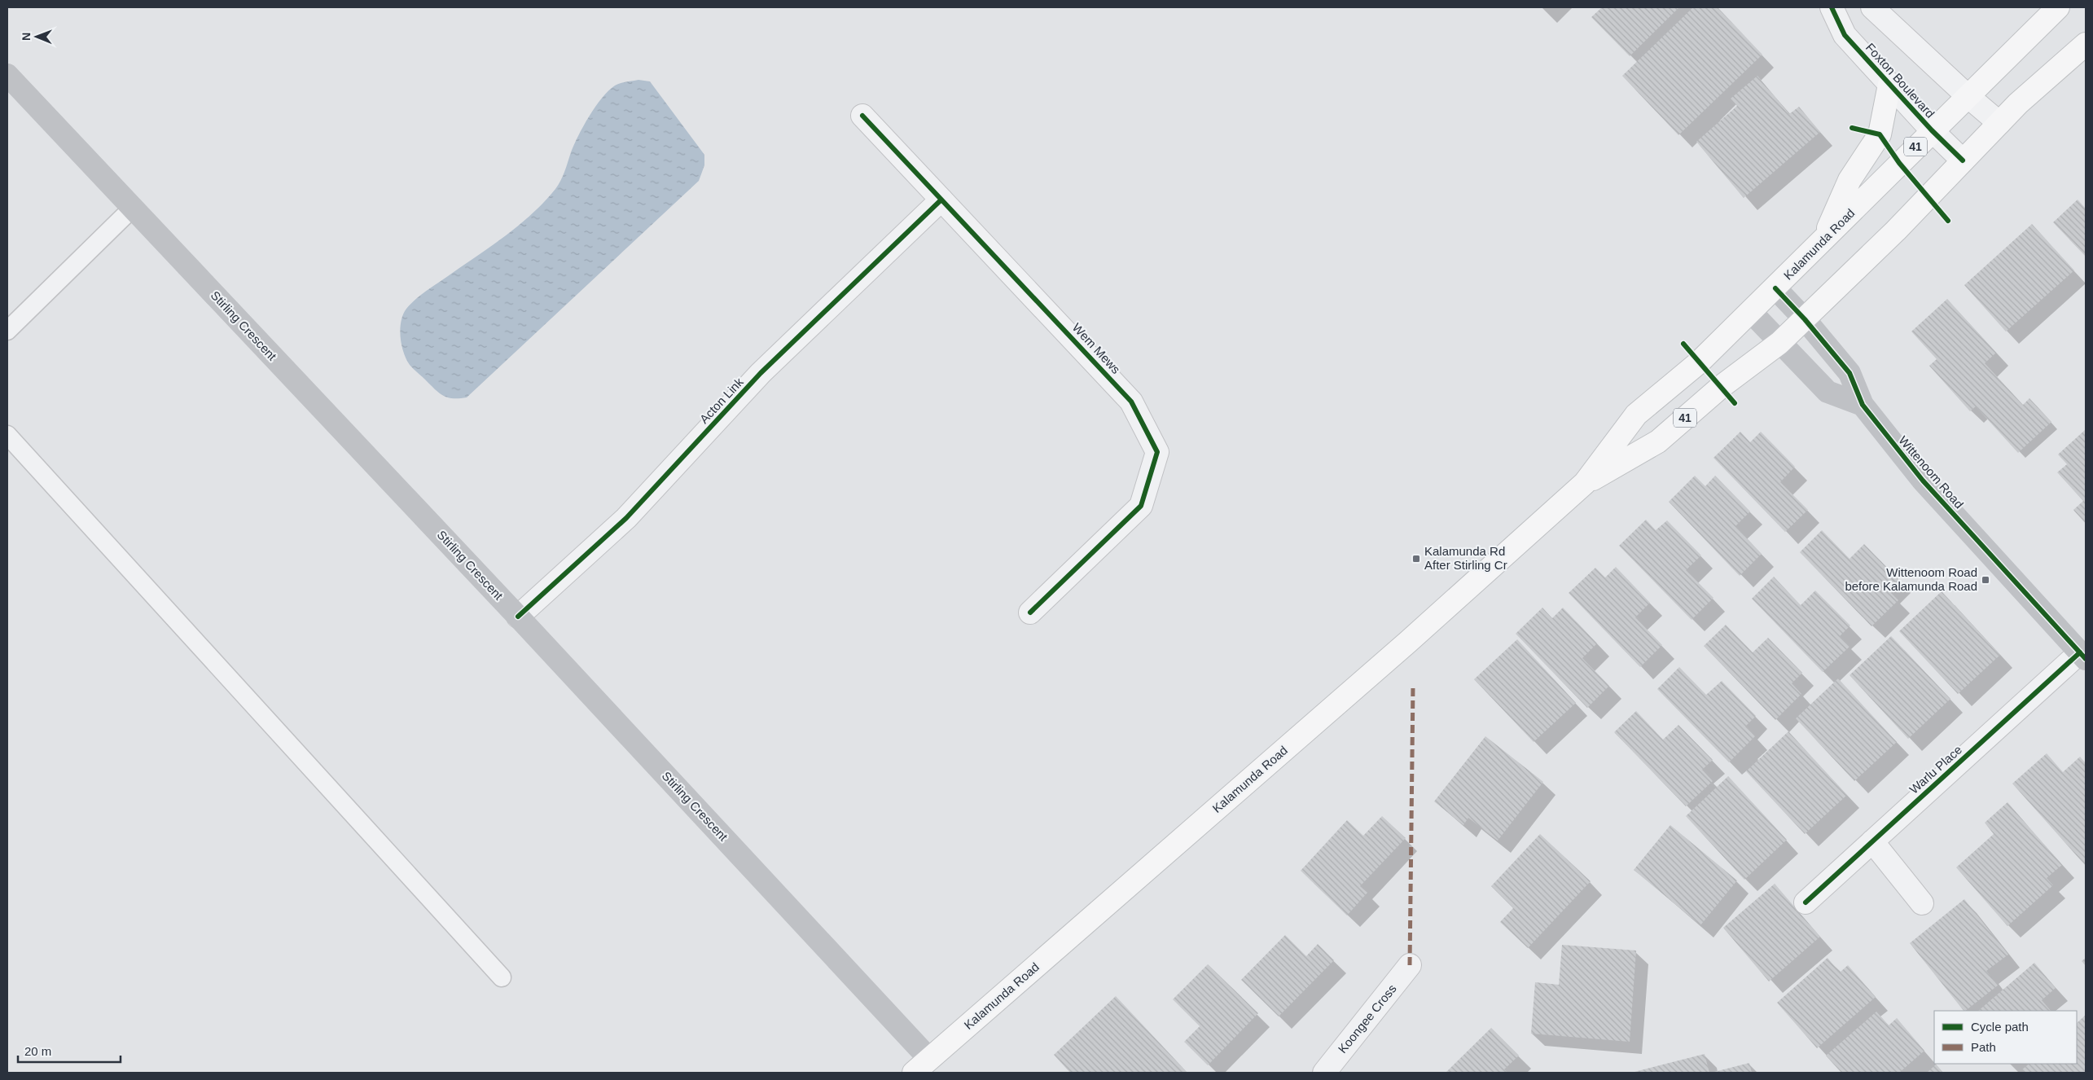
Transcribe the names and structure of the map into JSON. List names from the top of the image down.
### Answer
{
  "streets": {
    "main road": [
      "41",
      "Kalamunda Road",
      "Stirling Crescent",
      "Wittenoom Road"
    ],
    "street": [
      "Foxton Boulevard",
      "Wem Mews",
      "Acton Link",
      "Warlu Place",
      "Koongee Cross"
    ]
  },
  "crossings": [
    ["Foxton Boulevard", "Kalamunda Road"],
    ["Kalamunda Road", "Stirling Crescent"],
    ["Kalamunda Road", "Wittenoom Road"],
    ["Stirling Crescent", "Acton Link"],
    ["Wem Mews", "Acton Link"],
    ["Wittenoom Road", "Warlu Place"]
  ],
  "places": {
    "transit": ["Kalamunda Rd After Stirling Cr", "Wittenoom Road before Kalamunda Road"]
  },
  "legend": ["Cycle path", "Path"],
  "scale_bar": "20 m",
  "north": "left"
}
